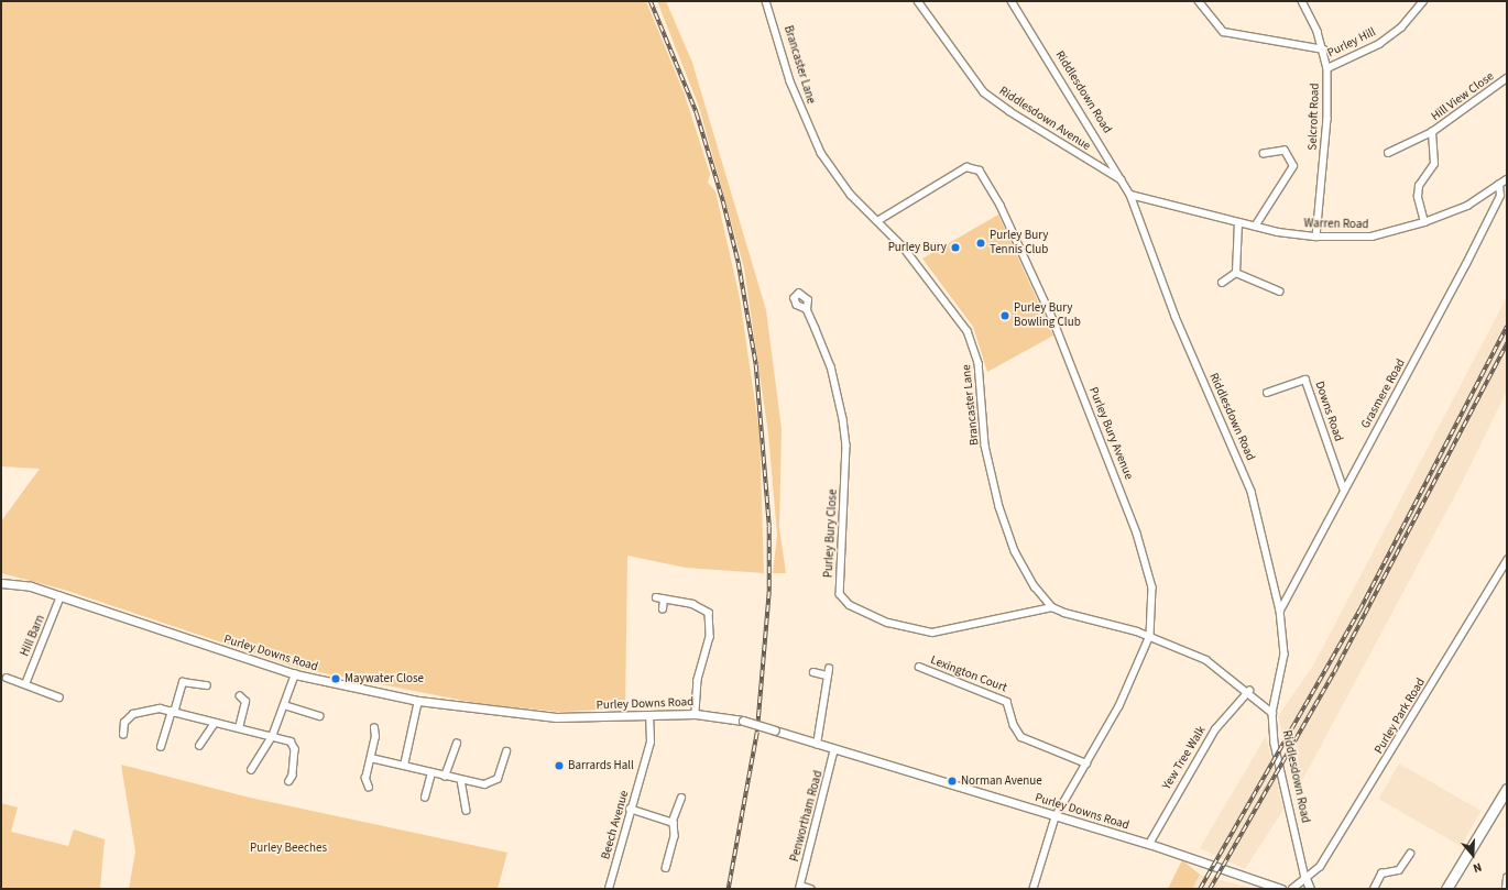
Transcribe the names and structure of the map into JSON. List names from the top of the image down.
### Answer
{
  "streets": {
    "street": [
      "Purley Hill",
      "Brancaster Lane",
      "Riddlesdown Road",
      "Hill View Close",
      "Selcroft Road",
      "Riddlesdown Avenue",
      "Warren Road",
      "Grasmere Road",
      "Downs Road",
      "Purley Bury Avenue",
      "Purley Bury Close",
      "Hill Barn",
      "Purley Downs Road",
      "Lexington Court",
      "Purley Park Road",
      "Yew Tree Walk",
      "Penwortham Road",
      "Beech Avenue"
    ]
  },
  "crossings": [
    ["Purley Hill", "Selcroft Road"],
    ["Brancaster Lane", "Purley Bury Avenue"],
    ["Brancaster Lane", "Purley Bury Close"],
    ["Riddlesdown Road", "Riddlesdown Avenue"],
    ["Riddlesdown Road", "Warren Road"],
    ["Riddlesdown Road", "Grasmere Road"],
    ["Riddlesdown Road", "Purley Park Road"],
    ["Hill View Close", "Warren Road"],
    ["Selcroft Road", "Warren Road"],
    ["Warren Road", "Grasmere Road"],
    ["Grasmere Road", "Downs Road"],
    ["Purley Bury Avenue", "Purley Downs Road"],
    ["Purley Bury Avenue", "Lexington Court"],
    ["Hill Barn", "Purley Downs Road"],
    ["Purley Downs Road", "Yew Tree Walk"],
    ["Purley Downs Road", "Penwortham Road"],
    ["Purley Downs Road", "Beech Avenue"]
  ],
  "parks": ["Purley Beeches"],
  "places": [
    "Purley Bury Tennis Club",
    "Purley Bury",
    "Purley Bury Bowling Club",
    "Maywater Close",
    "Barrards Hall",
    "Norman Avenue"
  ],
  "north": "bottom"
}
